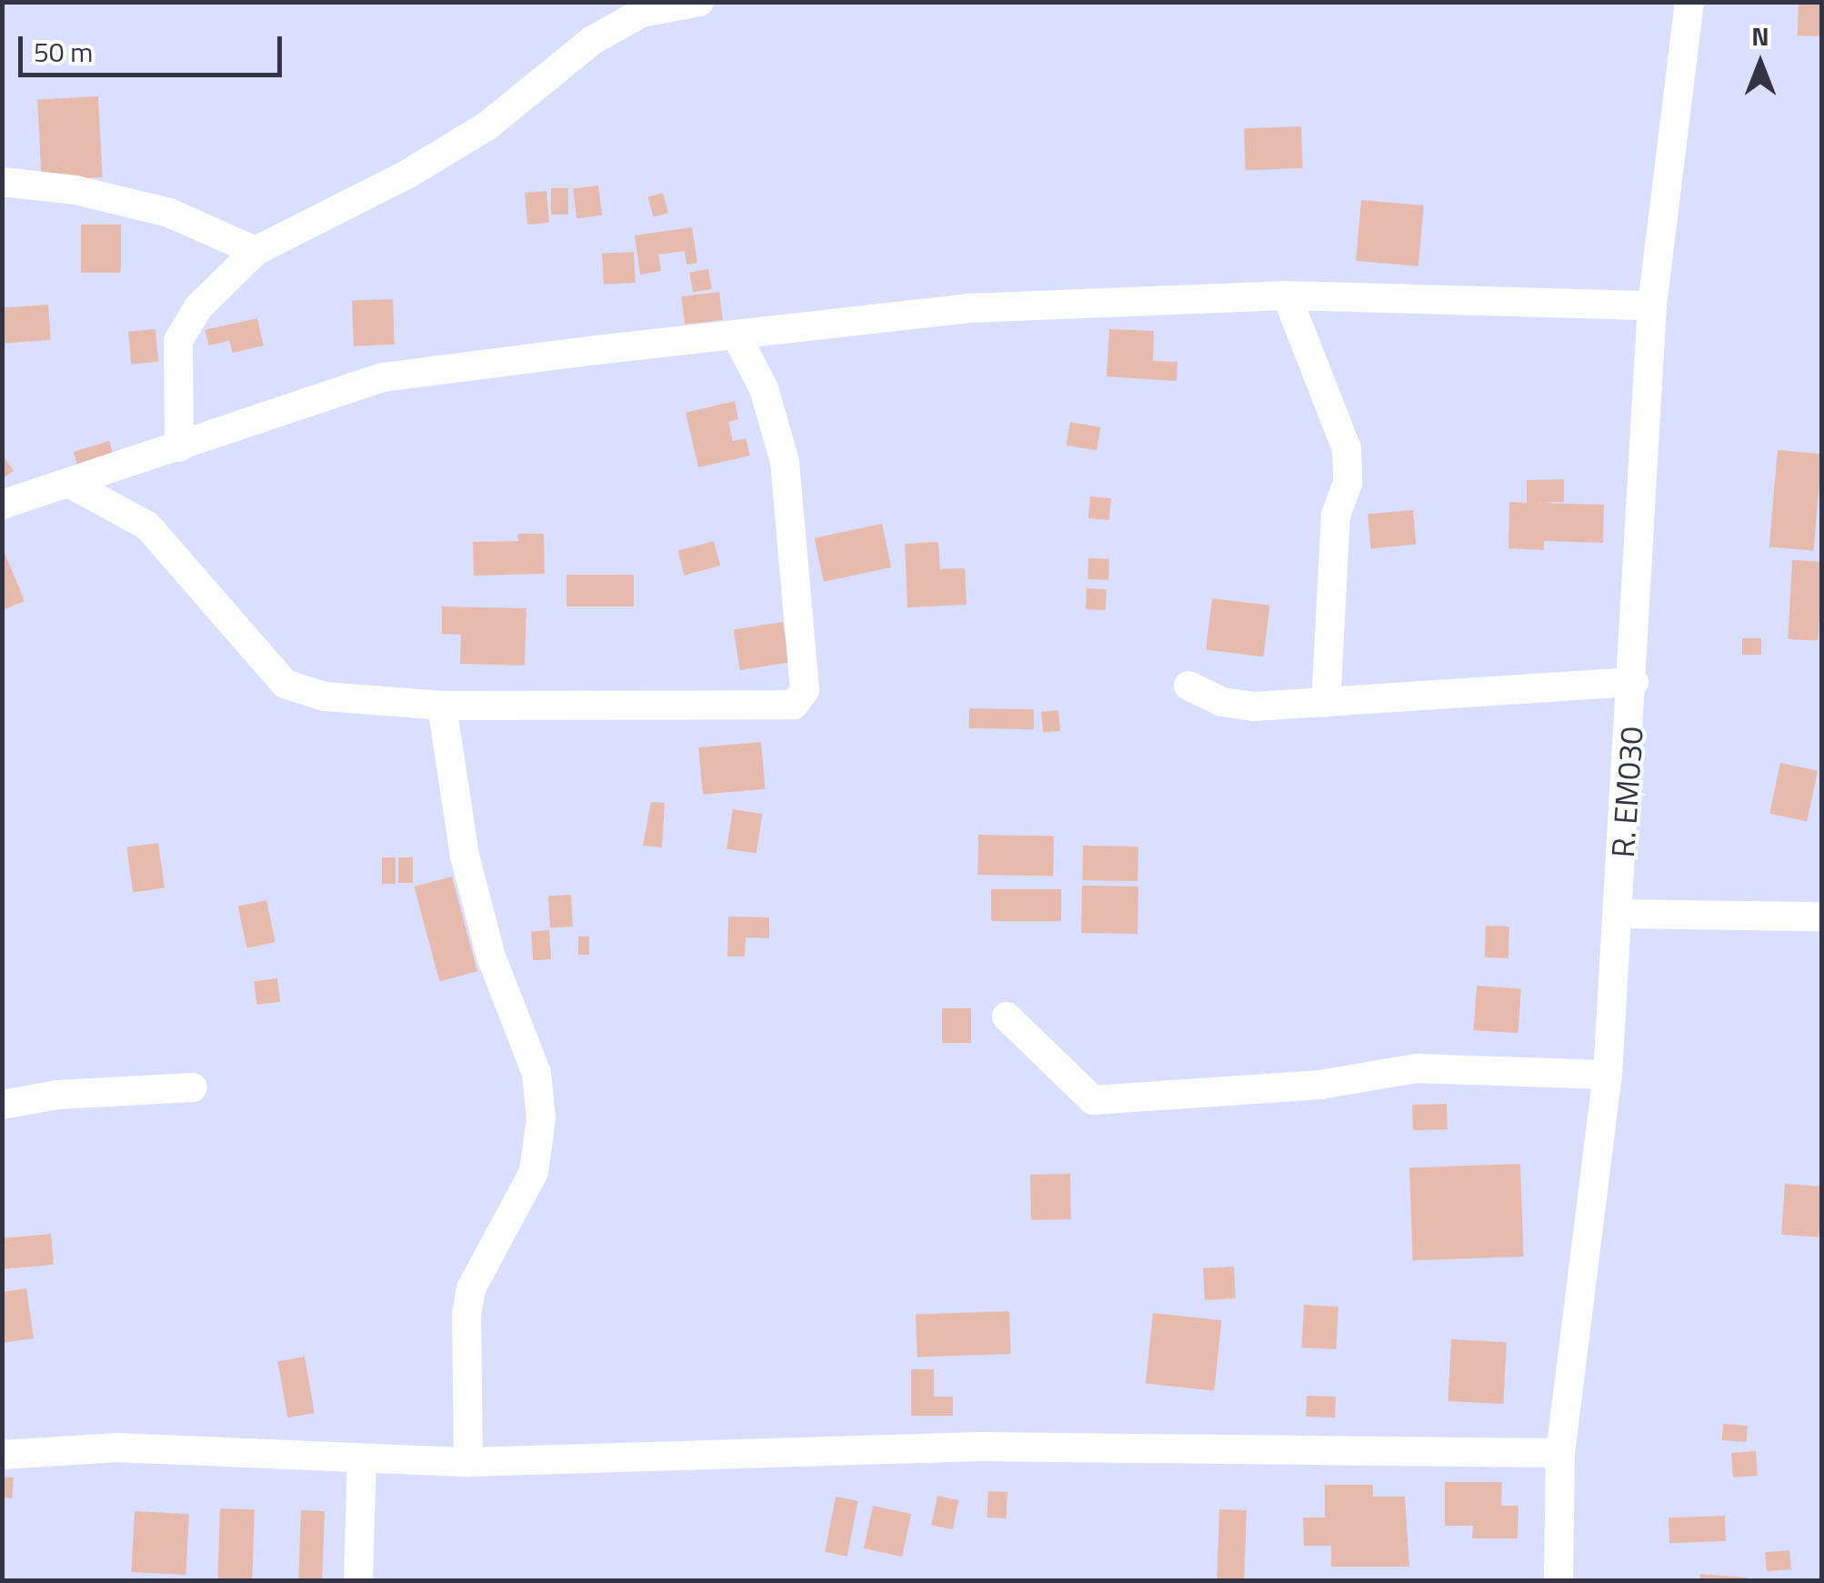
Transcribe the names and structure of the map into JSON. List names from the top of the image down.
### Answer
{
  "streets": {
    "street": ["R. EM030"]
  },
  "scale_bar": "50 m",
  "north": "top"
}
